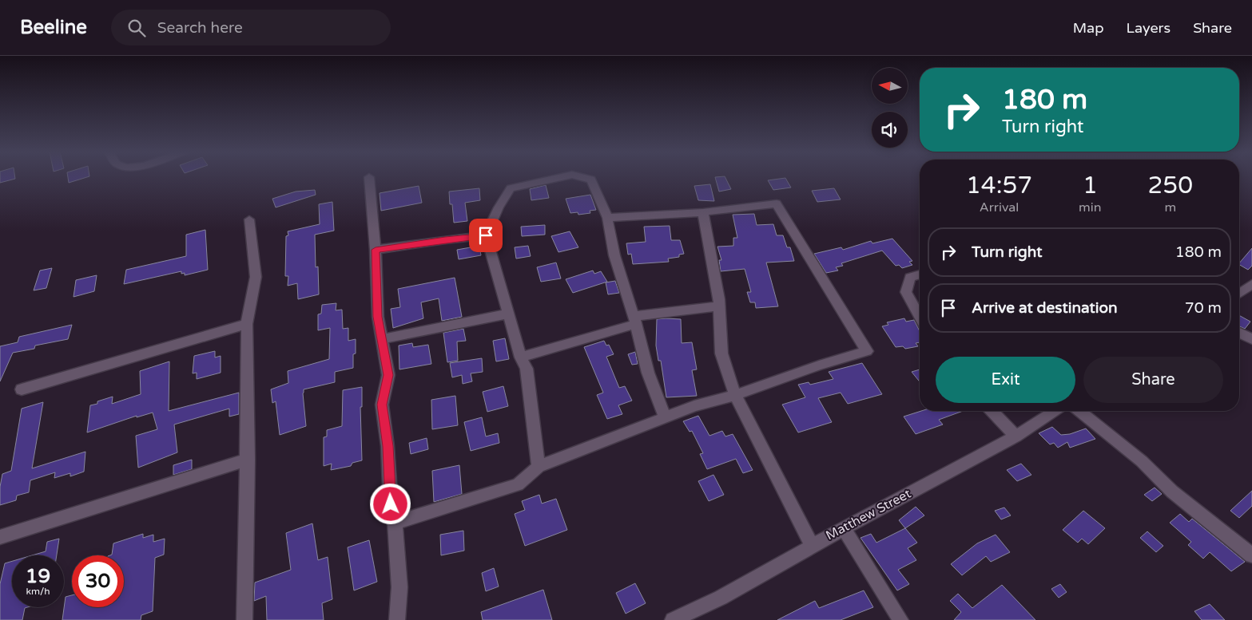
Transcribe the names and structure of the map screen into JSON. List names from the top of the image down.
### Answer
{
  "streets": {
    "street": ["Matthew Street"]
  },
  "north": "left",
  "page": {
    "header": "Beeline",
    "search": "Search here",
    "nav": ["Map", "Layers", "Share"],
    "turn": ["180 m", "Turn right"],
    "eta": [
      "14:57",
      "Arrival",
      "1",
      "min",
      "250",
      "m"
    ],
    "list": [
      {
        "name": "Turn right",
        "value": "180 m"
      },
      {
        "name": "Arrive at destination",
        "value": "70 m"
      }
    ],
    "buttons": ["Exit", "Share"],
    "speed": "19 km/h",
    "limit": "30"
  }
}
